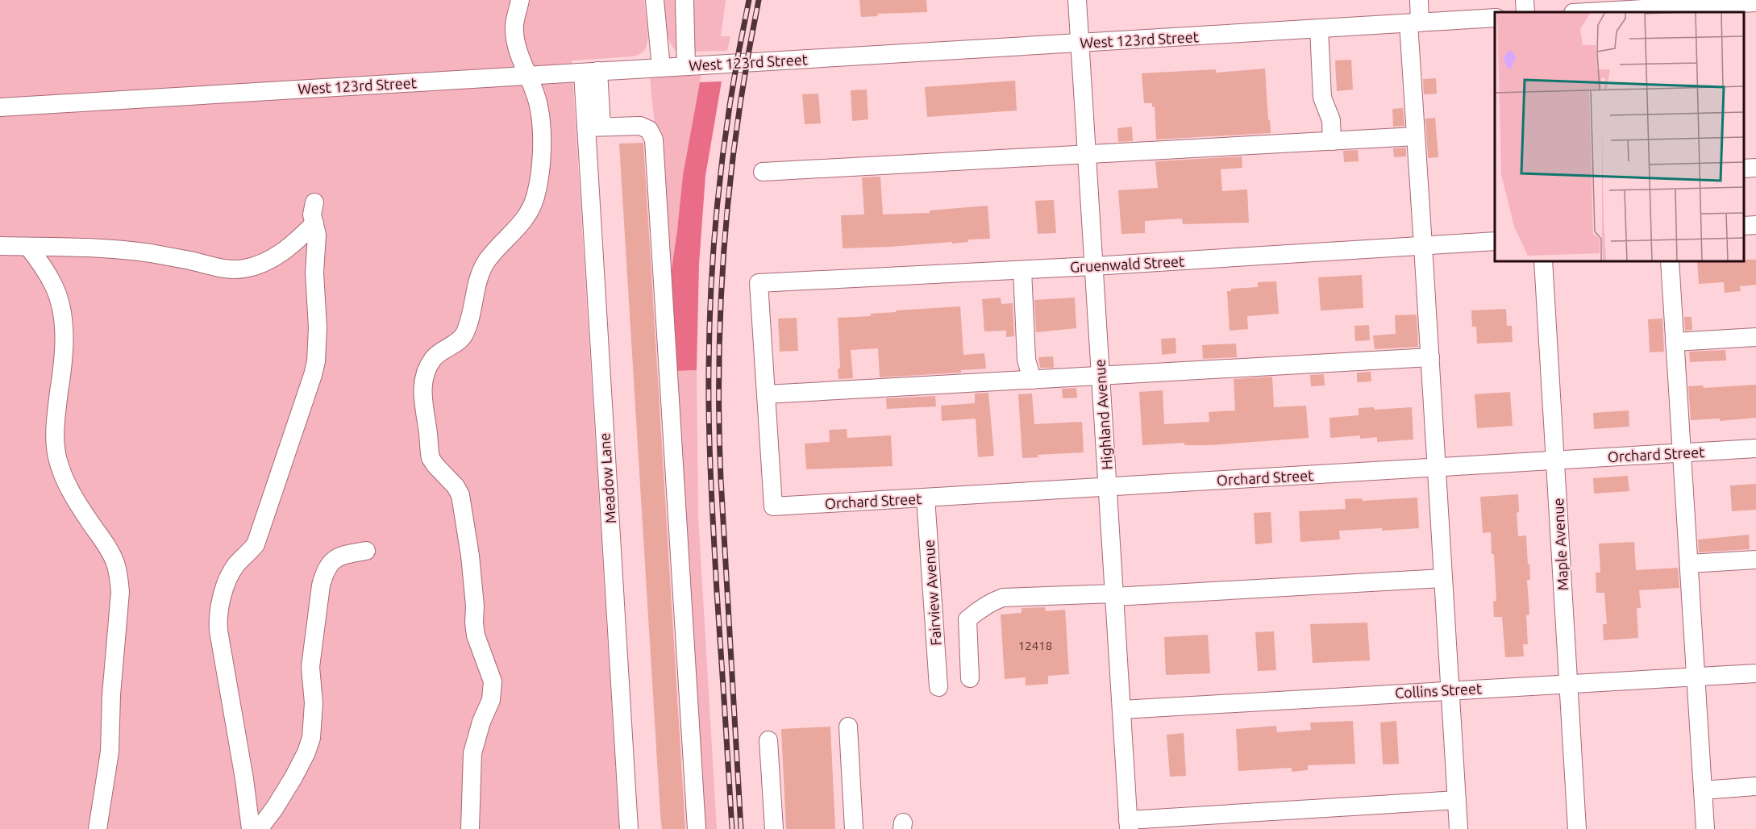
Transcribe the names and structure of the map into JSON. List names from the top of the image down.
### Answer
{
  "streets": {
    "street": [
      "West 123rd Street",
      "Gruenwald Street",
      "Highland Avenue",
      "Orchard Street",
      "Meadow Lane",
      "Maple Avenue",
      "Fairview Avenue",
      "Collins Street"
    ]
  },
  "crossings": [
    ["West 123rd Street", "Highland Avenue"],
    ["West 123rd Street", "Meadow Lane"],
    ["Gruenwald Street", "Highland Avenue"],
    ["Gruenwald Street", "Orchard Street"],
    ["Highland Avenue", "Orchard Street"],
    ["Highland Avenue", "Collins Street"],
    ["Orchard Street", "Maple Avenue"],
    ["Orchard Street", "Fairview Avenue"],
    ["Maple Avenue", "Collins Street"]
  ],
  "house_numbers": ["12418"]
}
